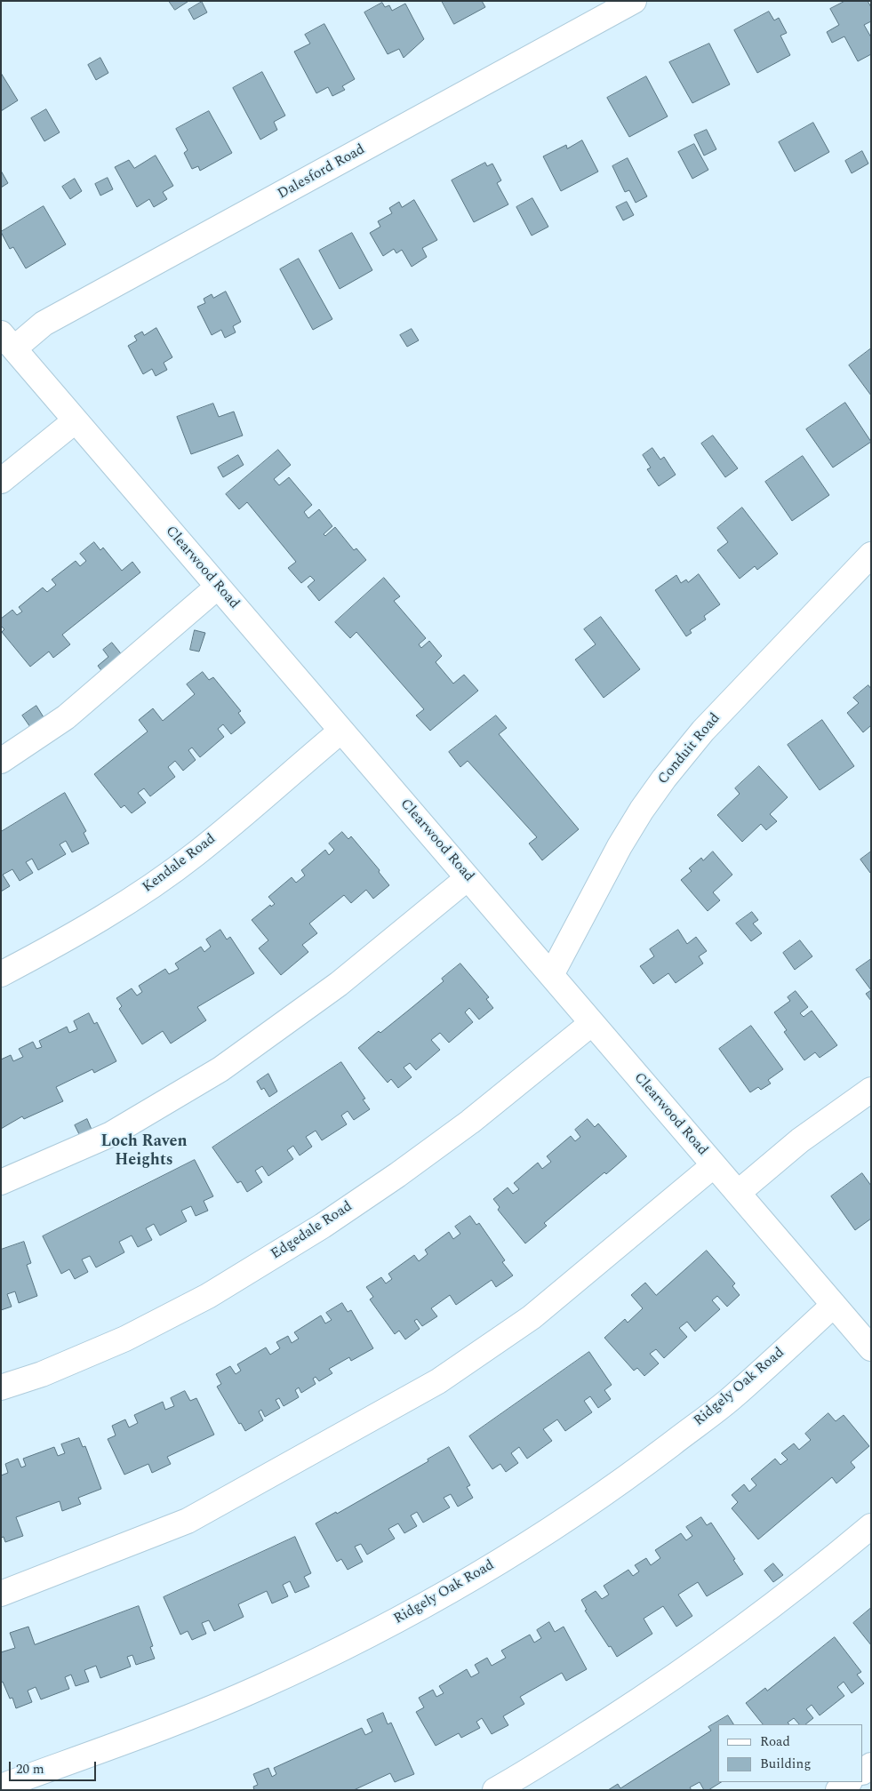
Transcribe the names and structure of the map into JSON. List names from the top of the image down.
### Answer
{
  "streets": {
    "street": [
      "Dalesford Road",
      "Clearwood Road",
      "Conduit Road",
      "Kendale Road",
      "Edgedale Road",
      "Ridgely Oak Road"
    ]
  },
  "crossings": [
    ["Dalesford Road", "Clearwood Road"],
    ["Clearwood Road", "Conduit Road"],
    ["Clearwood Road", "Kendale Road"],
    ["Clearwood Road", "Edgedale Road"],
    ["Clearwood Road", "Ridgely Oak Road"]
  ],
  "districts": ["Loch Raven Heights"],
  "legend": ["Road", "Building"],
  "scale_bar": "20 m"
}
